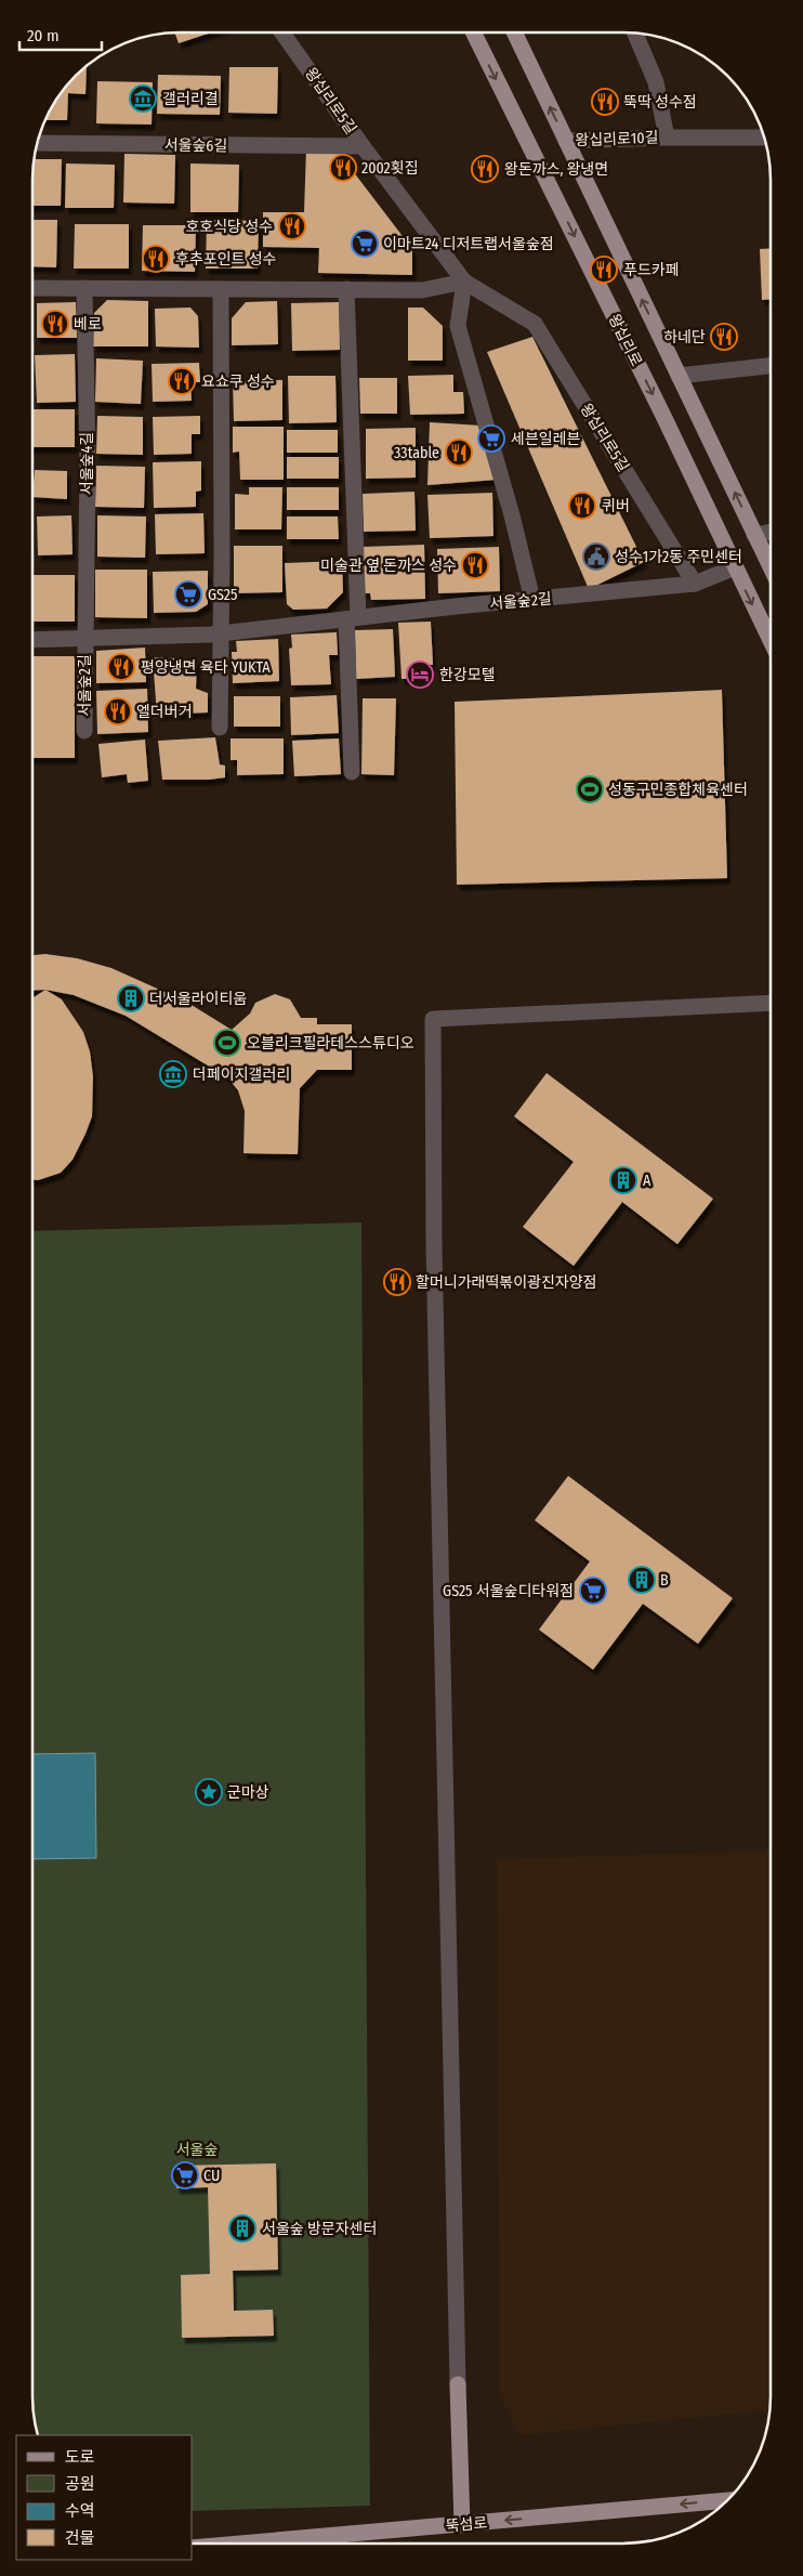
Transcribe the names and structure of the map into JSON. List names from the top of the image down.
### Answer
{
  "streets": {
    "main road": ["왕십리로", "뚝섬로"],
    "street": [
      "왕십리로5길",
      "왕십리로10길",
      "서울숲6길",
      "서울숲4길",
      "서울숲2길"
    ]
  },
  "crossings": [
    ["왕십리로5길", "서울숲6길"],
    ["왕십리로5길", "서울숲2길"],
    ["서울숲4길", "서울숲2길"]
  ],
  "one_way": ["뚝섬로"],
  "parks": ["서울숲"],
  "places": {
    "museum": ["갤러리결", "더페이지갤러리"],
    "restaurant": [
      "뚝딱 성수점",
      "2002횟집",
      "왕돈까스, 왕냉면",
      "호호식당 성수",
      "후추포인트 성수",
      "푸드카페",
      "베로",
      "하네단",
      "요쇼쿠 성수",
      "33table",
      "퀴버",
      "미술관 옆 돈까스 성수",
      "평양냉면 육타 YUKTA",
      "엘더버거",
      "할머니가래떡볶이광진자양점"
    ],
    "supermarket": [
      "이마트24 디저트랩서울숲점",
      "세븐일레븐",
      "GS25",
      "GS25 서울숲디타워점",
      "CU"
    ],
    "public building": ["성수1가2동 주민센터"],
    "hotel": ["한강모텔"],
    "sports": ["성동구민종합체육센터", "오블리크필라테스스튜디오"],
    "building": [
      "더서울라이티움",
      "A",
      "B",
      "서울숲 방문자센터"
    ],
    "place": ["군마상"]
  },
  "legend": [
    "도로",
    "공원",
    "수역",
    "건물"
  ],
  "scale_bar": "20 m"
}
